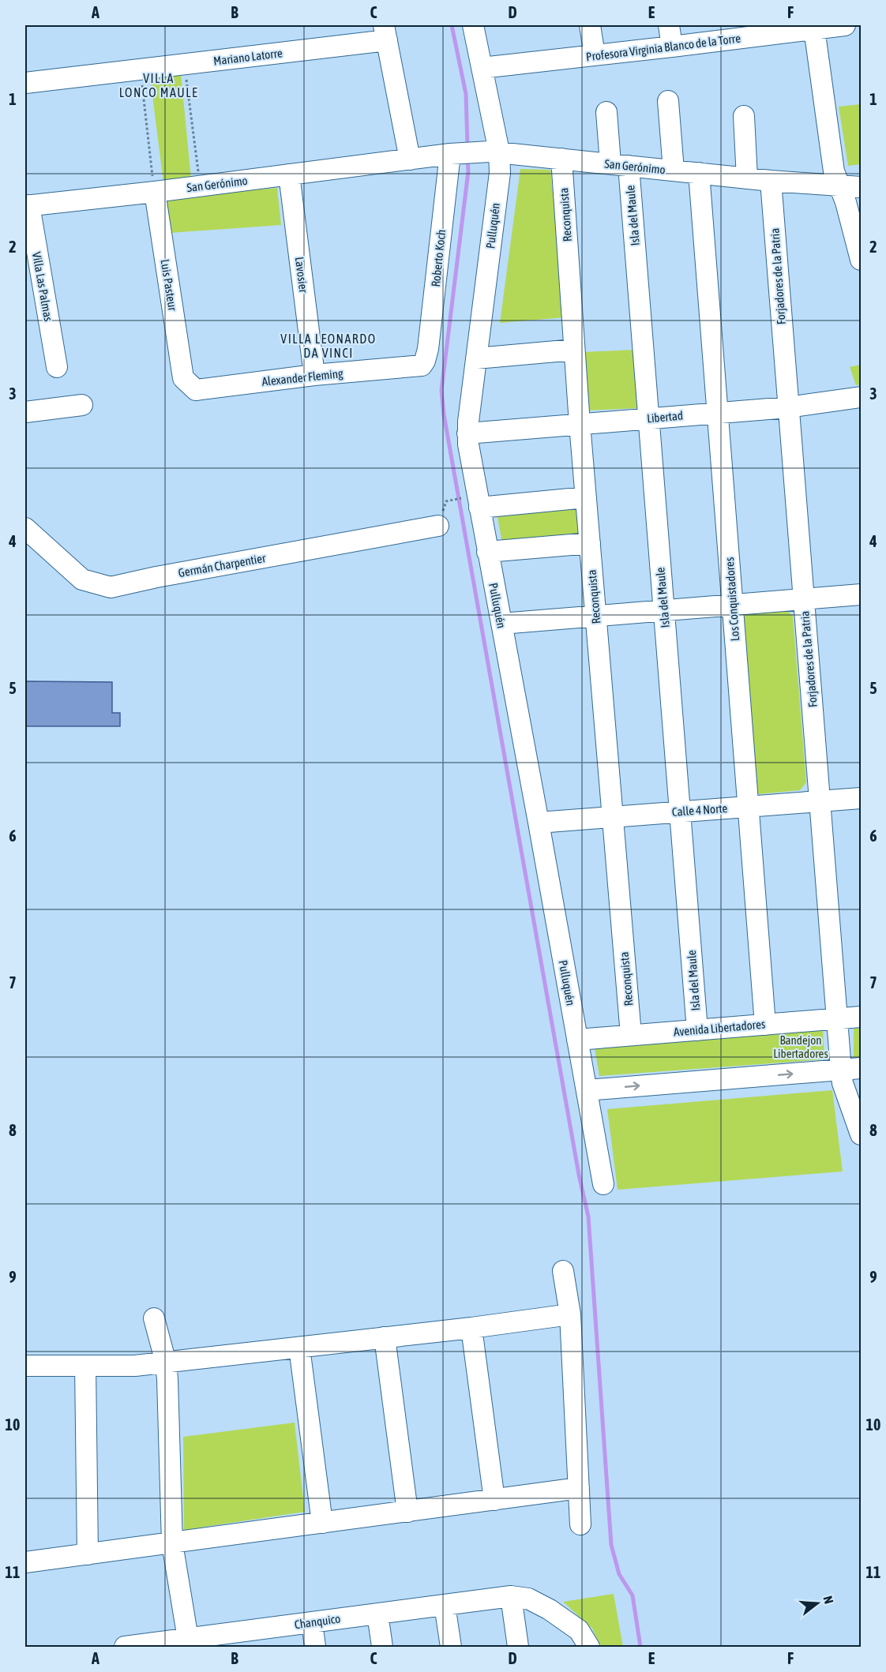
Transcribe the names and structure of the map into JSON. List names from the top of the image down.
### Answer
{
  "streets": {
    "street": [
      "Profesora Virginia Blanco de la Torre",
      "Mariano Latorre",
      "San Gerónimo",
      "Reconquista",
      "Isla del Maule",
      "Pulluquén",
      "Roberto Koch",
      "Lavosier",
      "Forjadores de la Patria",
      "Luis Pasteur",
      "Villa Las Palmas",
      "Alexander Fleming",
      "Libertad",
      "Germán Charpentier",
      "Los Conquistadores",
      "Calle 4 Norte",
      "Avenida Libertadores",
      "Chanquico"
    ]
  },
  "crossings": [
    ["Profesora Virginia Blanco de la Torre", "Pulluquén"],
    ["San Gerónimo", "Reconquista"],
    ["San Gerónimo", "Isla del Maule"],
    ["San Gerónimo", "Pulluquén"],
    ["San Gerónimo", "Roberto Koch"],
    ["San Gerónimo", "Lavosier"],
    ["San Gerónimo", "Forjadores de la Patria"],
    ["San Gerónimo", "Luis Pasteur"],
    ["San Gerónimo", "Villa Las Palmas"],
    ["San Gerónimo", "Los Conquistadores"],
    ["Reconquista", "Libertad"],
    ["Reconquista", "Calle 4 Norte"],
    ["Reconquista", "Avenida Libertadores"],
    ["Isla del Maule", "Libertad"],
    ["Isla del Maule", "Calle 4 Norte"],
    ["Isla del Maule", "Avenida Libertadores"],
    ["Pulluquén", "Libertad"],
    ["Pulluquén", "Calle 4 Norte"],
    ["Pulluquén", "Avenida Libertadores"],
    ["Roberto Koch", "Alexander Fleming"],
    ["Lavosier", "Alexander Fleming"],
    ["Forjadores de la Patria", "Libertad"],
    ["Forjadores de la Patria", "Calle 4 Norte"],
    ["Forjadores de la Patria", "Avenida Libertadores"],
    ["Luis Pasteur", "Alexander Fleming"],
    ["Libertad", "Los Conquistadores"],
    ["Los Conquistadores", "Calle 4 Norte"],
    ["Los Conquistadores", "Avenida Libertadores"]
  ],
  "districts": ["VILLA LONCO MAULE", "VILLA LEONARDO DA VINCI"],
  "parks": ["Bandejon Libertadores"],
  "north": "right",
  "grid": {
    "columns": [
      "A",
      "B",
      "C",
      "D",
      "E",
      "F"
    ],
    "rows": [
      "1",
      "2",
      "3",
      "4",
      "5",
      "6",
      "7",
      "8",
      "9",
      "10",
      "11"
    ]
  }
}
